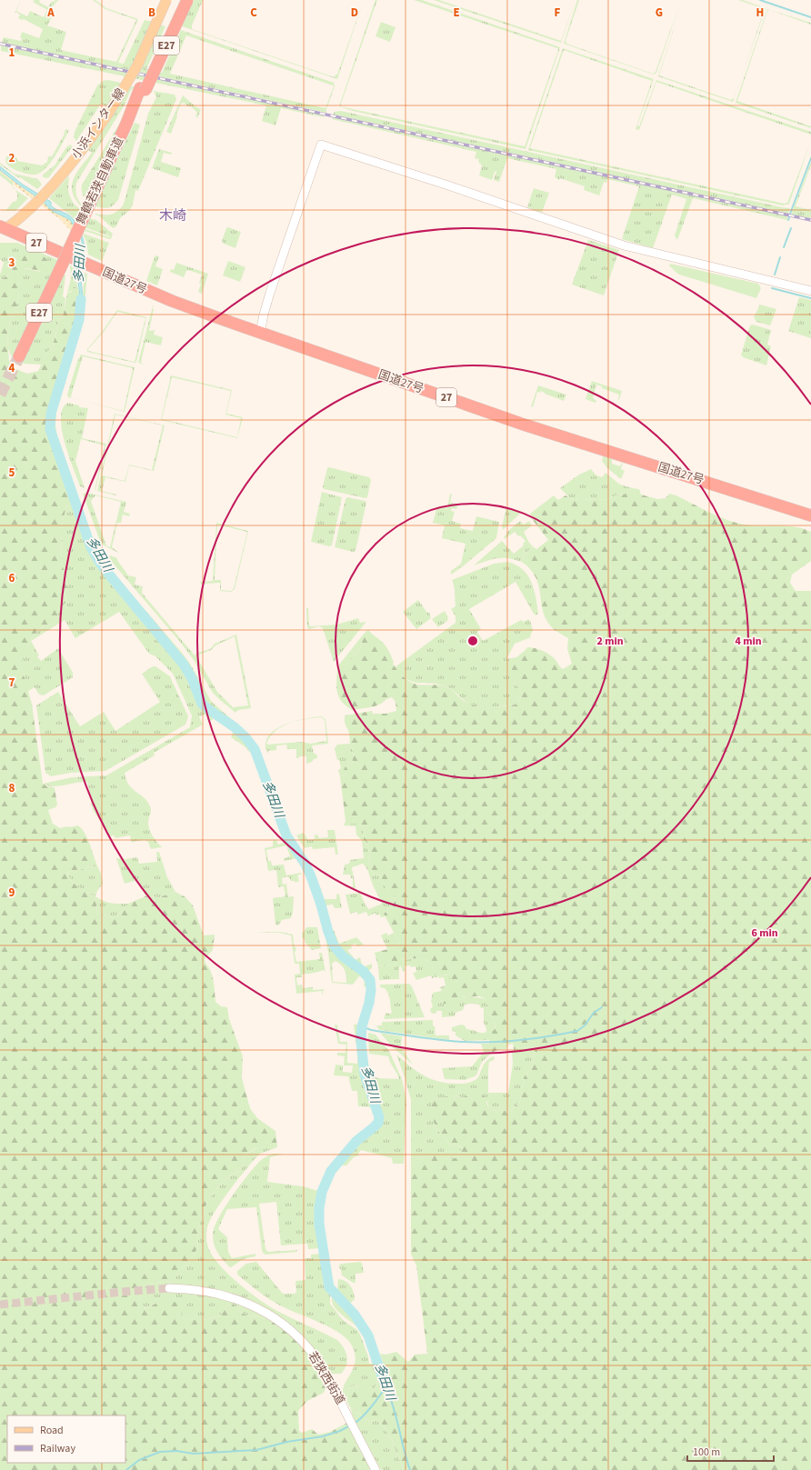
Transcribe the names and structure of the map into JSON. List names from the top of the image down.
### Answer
{
  "streets": {
    "highway": [
      "E27",
      "舞鶴若狭自動車道",
      "27",
      "国道27号"
    ],
    "main road": ["小浜インター線"],
    "street": ["若狭西街道"]
  },
  "crossings": [
    ["小浜インター線", "国道27号"]
  ],
  "districts": ["木崎"],
  "water": ["多田川"],
  "legend": ["Road", "Railway"],
  "scale_bar": "100 m",
  "grid": {
    "columns": [
      "A",
      "B",
      "C",
      "D",
      "E",
      "F",
      "G",
      "H"
    ],
    "rows": [
      "1",
      "2",
      "3",
      "4",
      "5",
      "6",
      "7",
      "8",
      "9"
    ]
  },
  "rings": ["2 min", "4 min", "6 min"]
}
